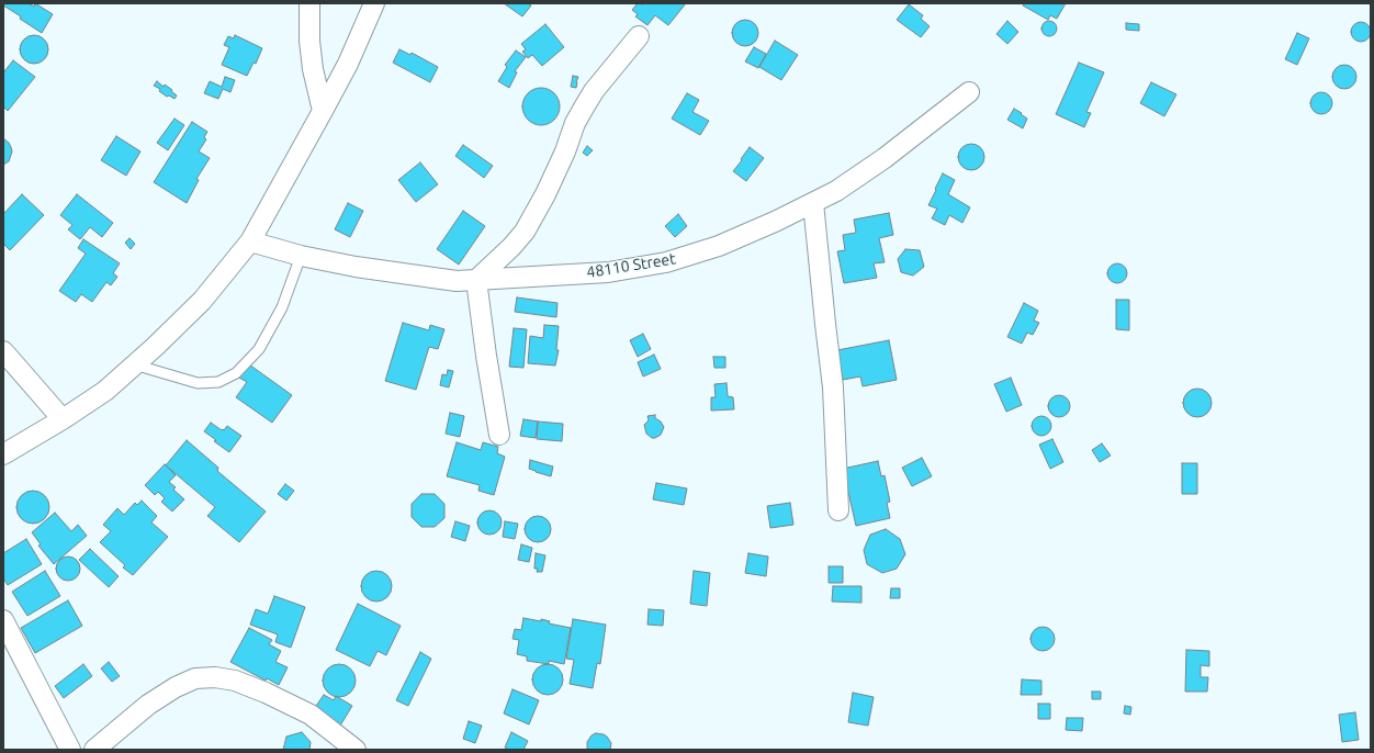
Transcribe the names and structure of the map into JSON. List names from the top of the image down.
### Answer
{
  "streets": {
    "street": ["48110 Street"]
  }
}
